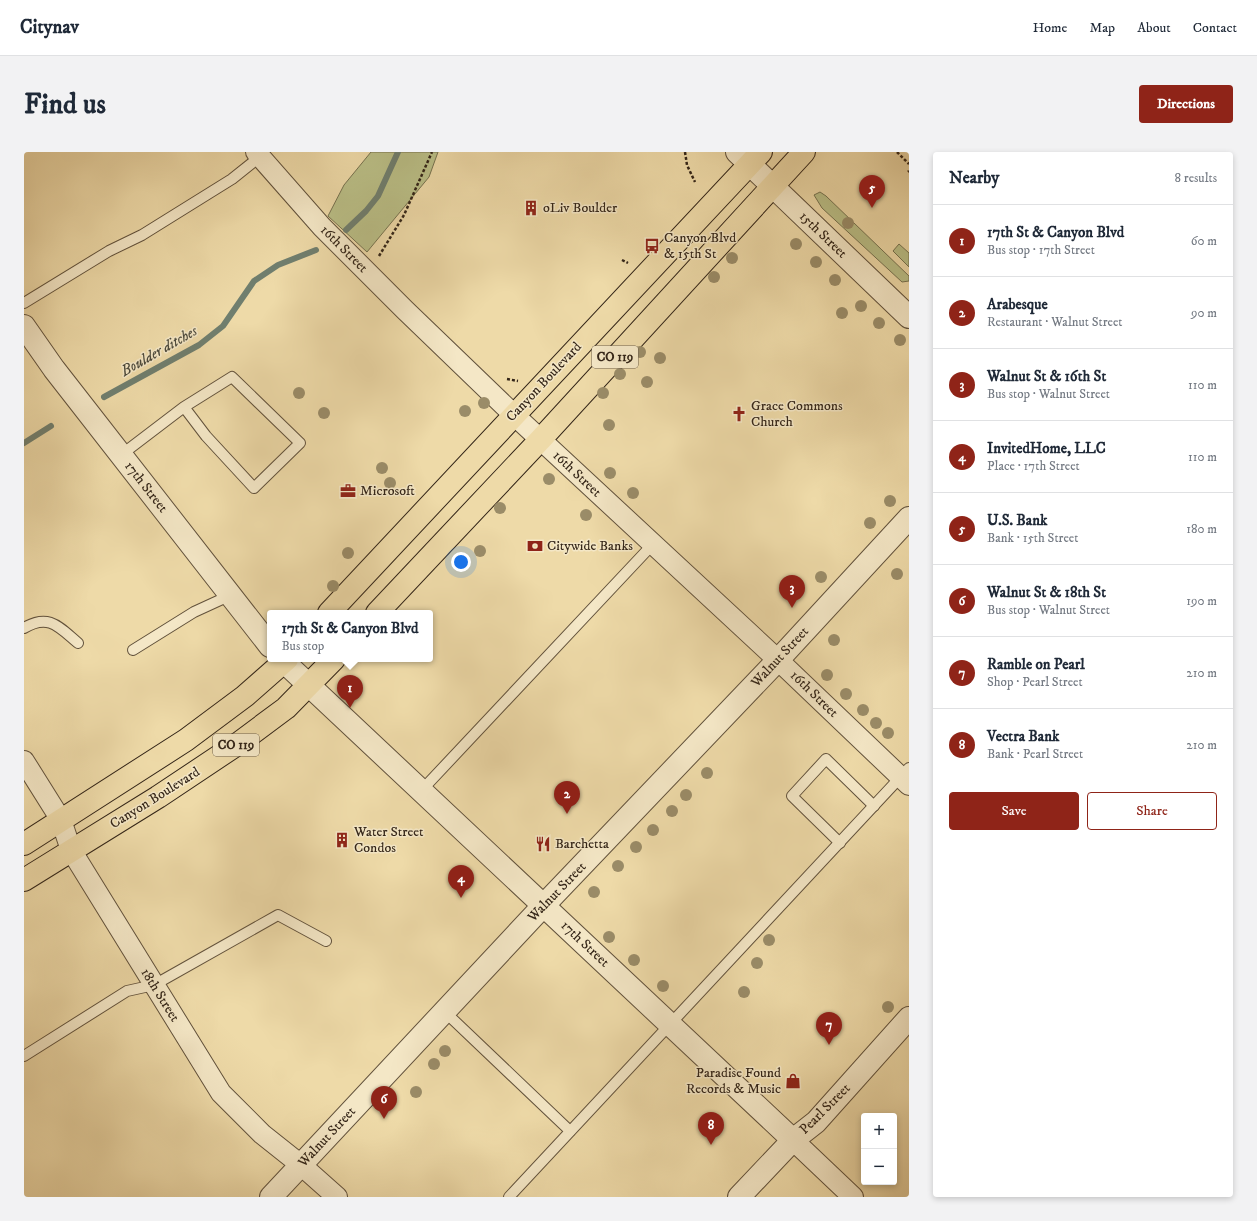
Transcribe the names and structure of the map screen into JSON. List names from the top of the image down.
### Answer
{
  "streets": {
    "main road": ["CO 119", "Canyon Boulevard"],
    "street": [
      "15th Street",
      "16th Street",
      "17th Street",
      "Walnut Street",
      "18th Street",
      "Pearl Street"
    ]
  },
  "crossings": [
    ["15th Street", "CO 119"],
    ["15th Street", "Canyon Boulevard"],
    ["16th Street", "CO 119"],
    ["16th Street", "Canyon Boulevard"],
    ["16th Street", "Walnut Street"],
    ["CO 119", "18th Street"],
    ["Canyon Boulevard", "17th Street"],
    ["Canyon Boulevard", "18th Street"],
    ["17th Street", "Walnut Street"],
    ["17th Street", "Pearl Street"],
    ["Walnut Street", "18th Street"]
  ],
  "water": ["Boulder ditches"],
  "places": {
    "building": ["oLiv Boulder", "Water Street Condos"],
    "bus stop": ["Canyon Blvd & 15th St"],
    "church": ["Grace Commons Church"],
    "office": ["Microsoft"],
    "bank": ["Citywide Banks"],
    "restaurant": ["Barchetta"],
    "shop": ["Paradise Found Records & Music"]
  },
  "page": {
    "header": "Citynav",
    "nav": [
      "Home",
      "Map",
      "About",
      "Contact"
    ],
    "buttons": [
      "Directions",
      ["Save", "Share"]
    ],
    "title": "Find us",
    "heading": ["Nearby", "8 results"],
    "pins": [
      "5",
      "3",
      "1",
      "2",
      "4",
      "7",
      "6",
      "8"
    ],
    "list": [
      {
        "mark": "1",
        "name": "17th St & Canyon Blvd",
        "note": "Bus stop · 17th Street",
        "value": "60 m"
      },
      {
        "mark": "2",
        "name": "Arabesque",
        "note": "Restaurant · Walnut Street",
        "value": "90 m"
      },
      {
        "mark": "3",
        "name": "Walnut St & 16th St",
        "note": "Bus stop · Walnut Street",
        "value": "110 m"
      },
      {
        "mark": "4",
        "name": "InvitedHome, LLC",
        "note": "Place · 17th Street",
        "value": "110 m"
      },
      {
        "mark": "5",
        "name": "U.S. Bank",
        "note": "Bank · 15th Street",
        "value": "180 m"
      },
      {
        "mark": "6",
        "name": "Walnut St & 18th St",
        "note": "Bus stop · Walnut Street",
        "value": "190 m"
      },
      {
        "mark": "7",
        "name": "Ramble on Pearl",
        "note": "Shop · Pearl Street",
        "value": "210 m"
      },
      {
        "mark": "8",
        "name": "Vectra Bank",
        "note": "Bank · Pearl Street",
        "value": "210 m"
      }
    ],
    "popup": ["17th St & Canyon Blvd", "Bus stop"],
    "map_buttons": ["+", "−"]
  }
}
